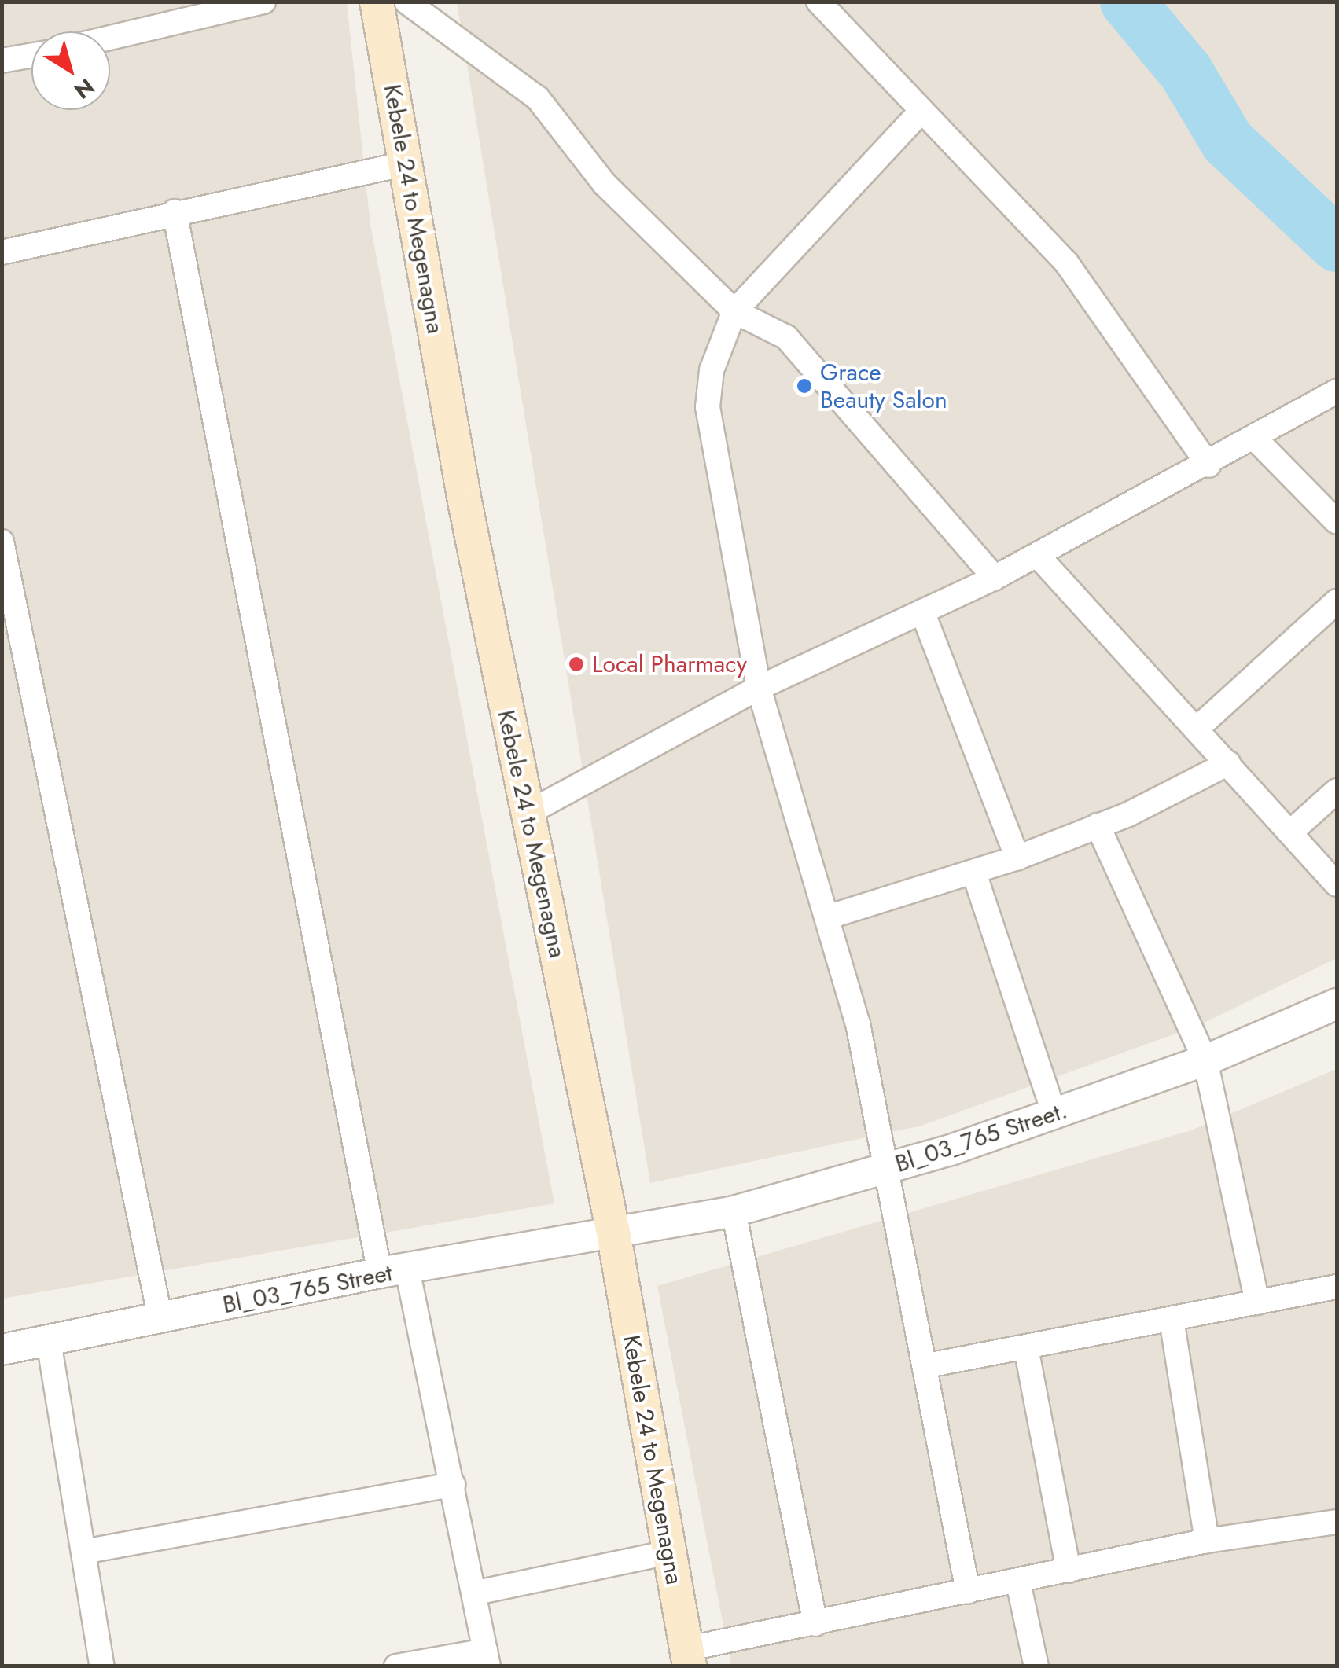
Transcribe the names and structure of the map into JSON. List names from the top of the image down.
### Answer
{
  "streets": {
    "main road": ["Kebele 24 to Megenagna"],
    "street": ["Bl_03_765 Street.", "Bl_03_765 Street"]
  },
  "crossings": [
    ["Kebele 24 to Megenagna", "Bl_03_765 Street."],
    ["Kebele 24 to Megenagna", "Bl_03_765 Street"],
    ["Bl_03_765 Street.", "Bl_03_765 Street"]
  ],
  "places": ["Grace Beauty Salon", "Local Pharmacy"],
  "north": "bottom right"
}
